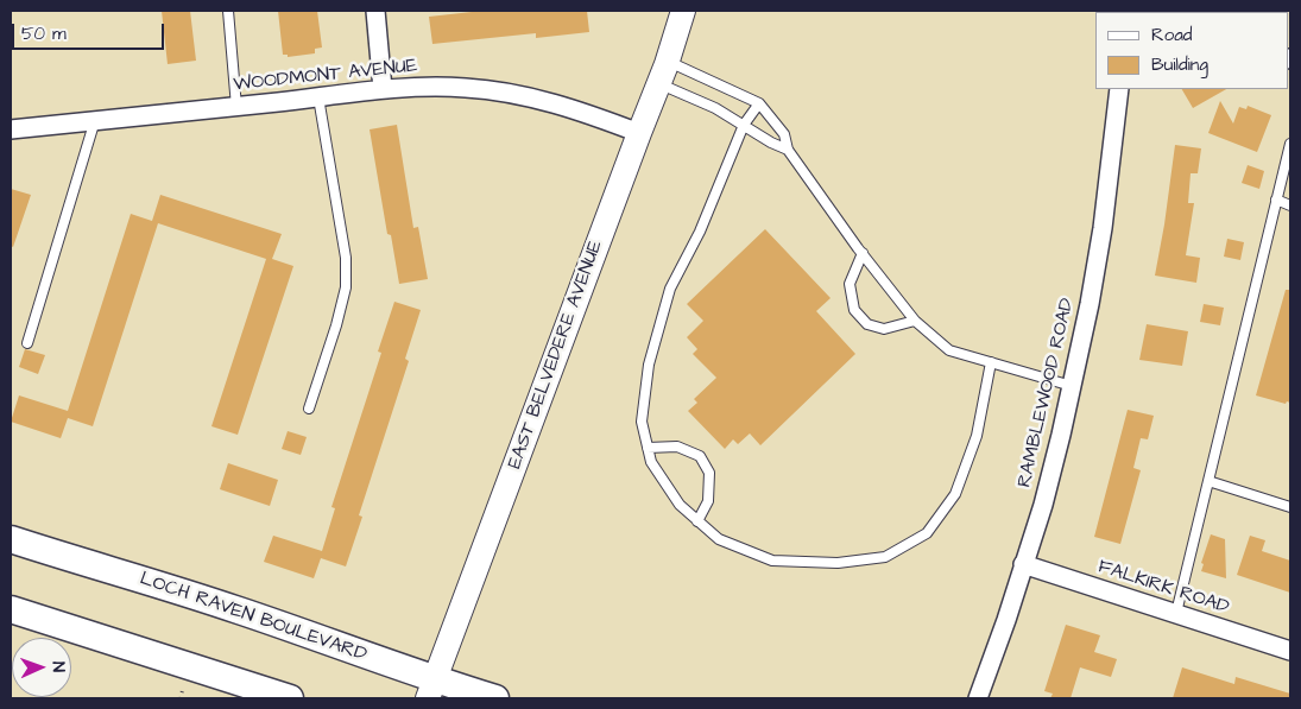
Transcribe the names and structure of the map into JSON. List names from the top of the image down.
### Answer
{
  "streets": {
    "main road": ["EAST BELVEDERE AVENUE", "LOCH RAVEN BOULEVARD"],
    "street": ["WOODMONT AVENUE", "RAMBLEWOOD ROAD", "FALKIRK ROAD"]
  },
  "crossings": [
    ["WOODMONT AVENUE", "EAST BELVEDERE AVENUE"],
    ["EAST BELVEDERE AVENUE", "LOCH RAVEN BOULEVARD"],
    ["RAMBLEWOOD ROAD", "FALKIRK ROAD"]
  ],
  "legend": ["Road", "Building"],
  "scale_bar": "50 m",
  "north": "right"
}
